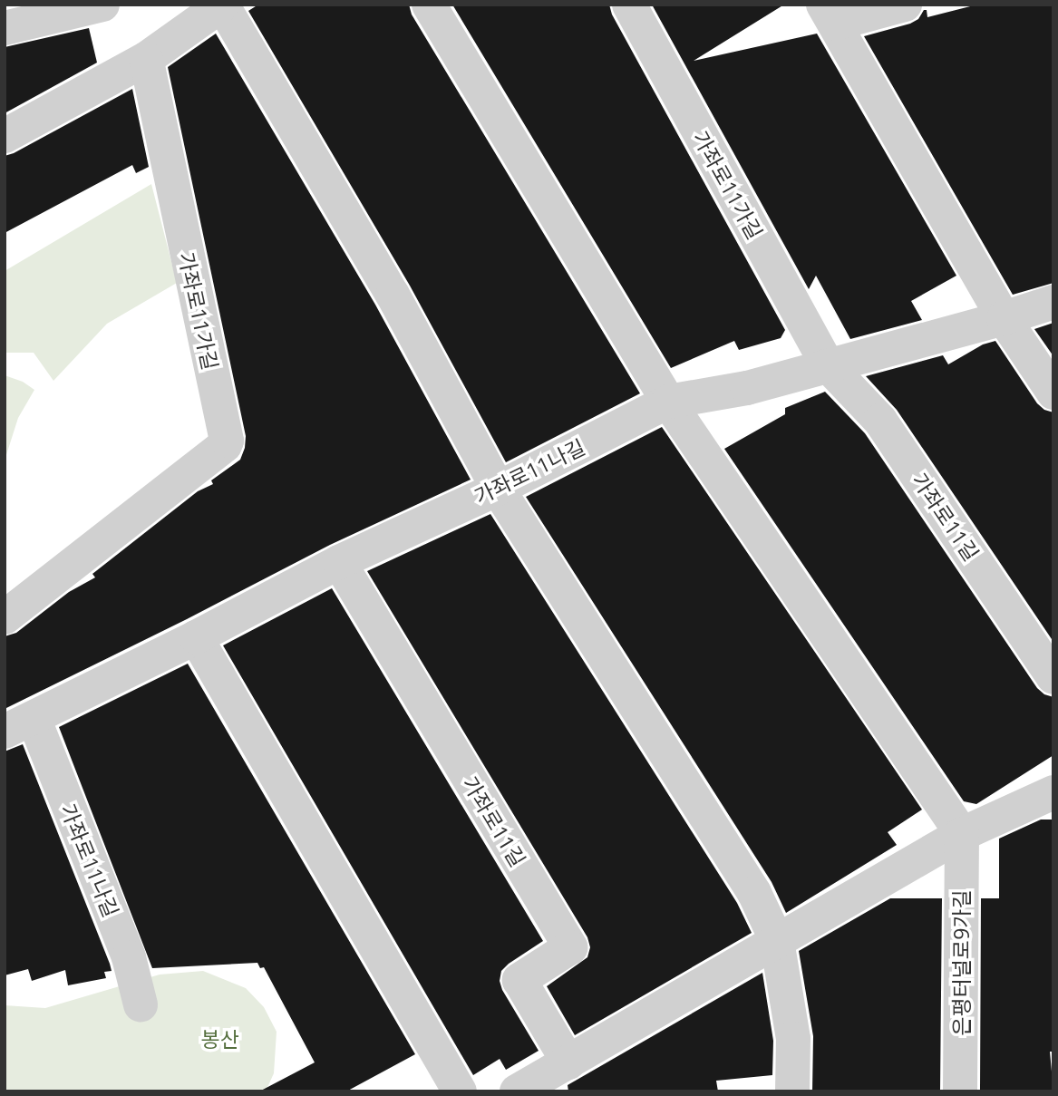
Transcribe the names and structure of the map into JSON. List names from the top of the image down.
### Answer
{
  "streets": {
    "street": [
      "가좌로11가길",
      "가좌로11나길",
      "가좌로11길",
      "은평터널로9가길"
    ]
  },
  "crossings": [
    ["가좌로11가길", "가좌로11나길"],
    ["가좌로11가길", "가좌로11길"],
    ["가좌로11나길", "가좌로11길"]
  ],
  "parks": ["봉산"]
}
